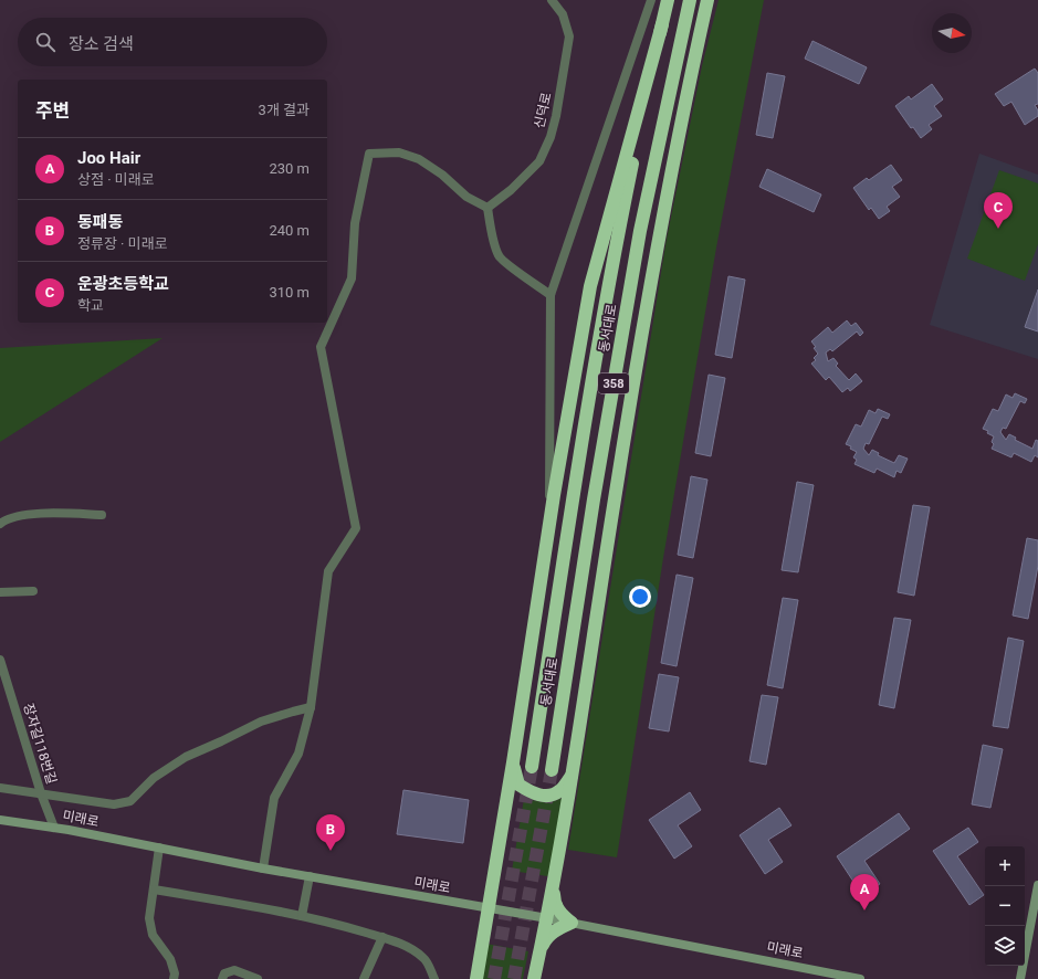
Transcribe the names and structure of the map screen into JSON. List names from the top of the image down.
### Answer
{
  "streets": {
    "highway": ["동서대로", "358"],
    "main road": ["미래로"],
    "street": ["신덕로", "장자길118번길"]
  },
  "crossings": [
    ["장자길118번길", "미래로"]
  ],
  "north": "right",
  "page": {
    "search": "장소 검색",
    "heading": ["주변", "3개 결과"],
    "list": [
      {
        "mark": "A",
        "name": "Joo Hair",
        "note": "상점 · 미래로",
        "value": "230 m"
      },
      {
        "mark": "B",
        "name": "동패동",
        "note": "정류장 · 미래로",
        "value": "240 m"
      },
      {
        "mark": "C",
        "name": "운광초등학교",
        "note": "학교",
        "value": "310 m"
      }
    ],
    "pins": ["C", "B", "A"],
    "map_buttons": ["+", "−"]
  }
}
